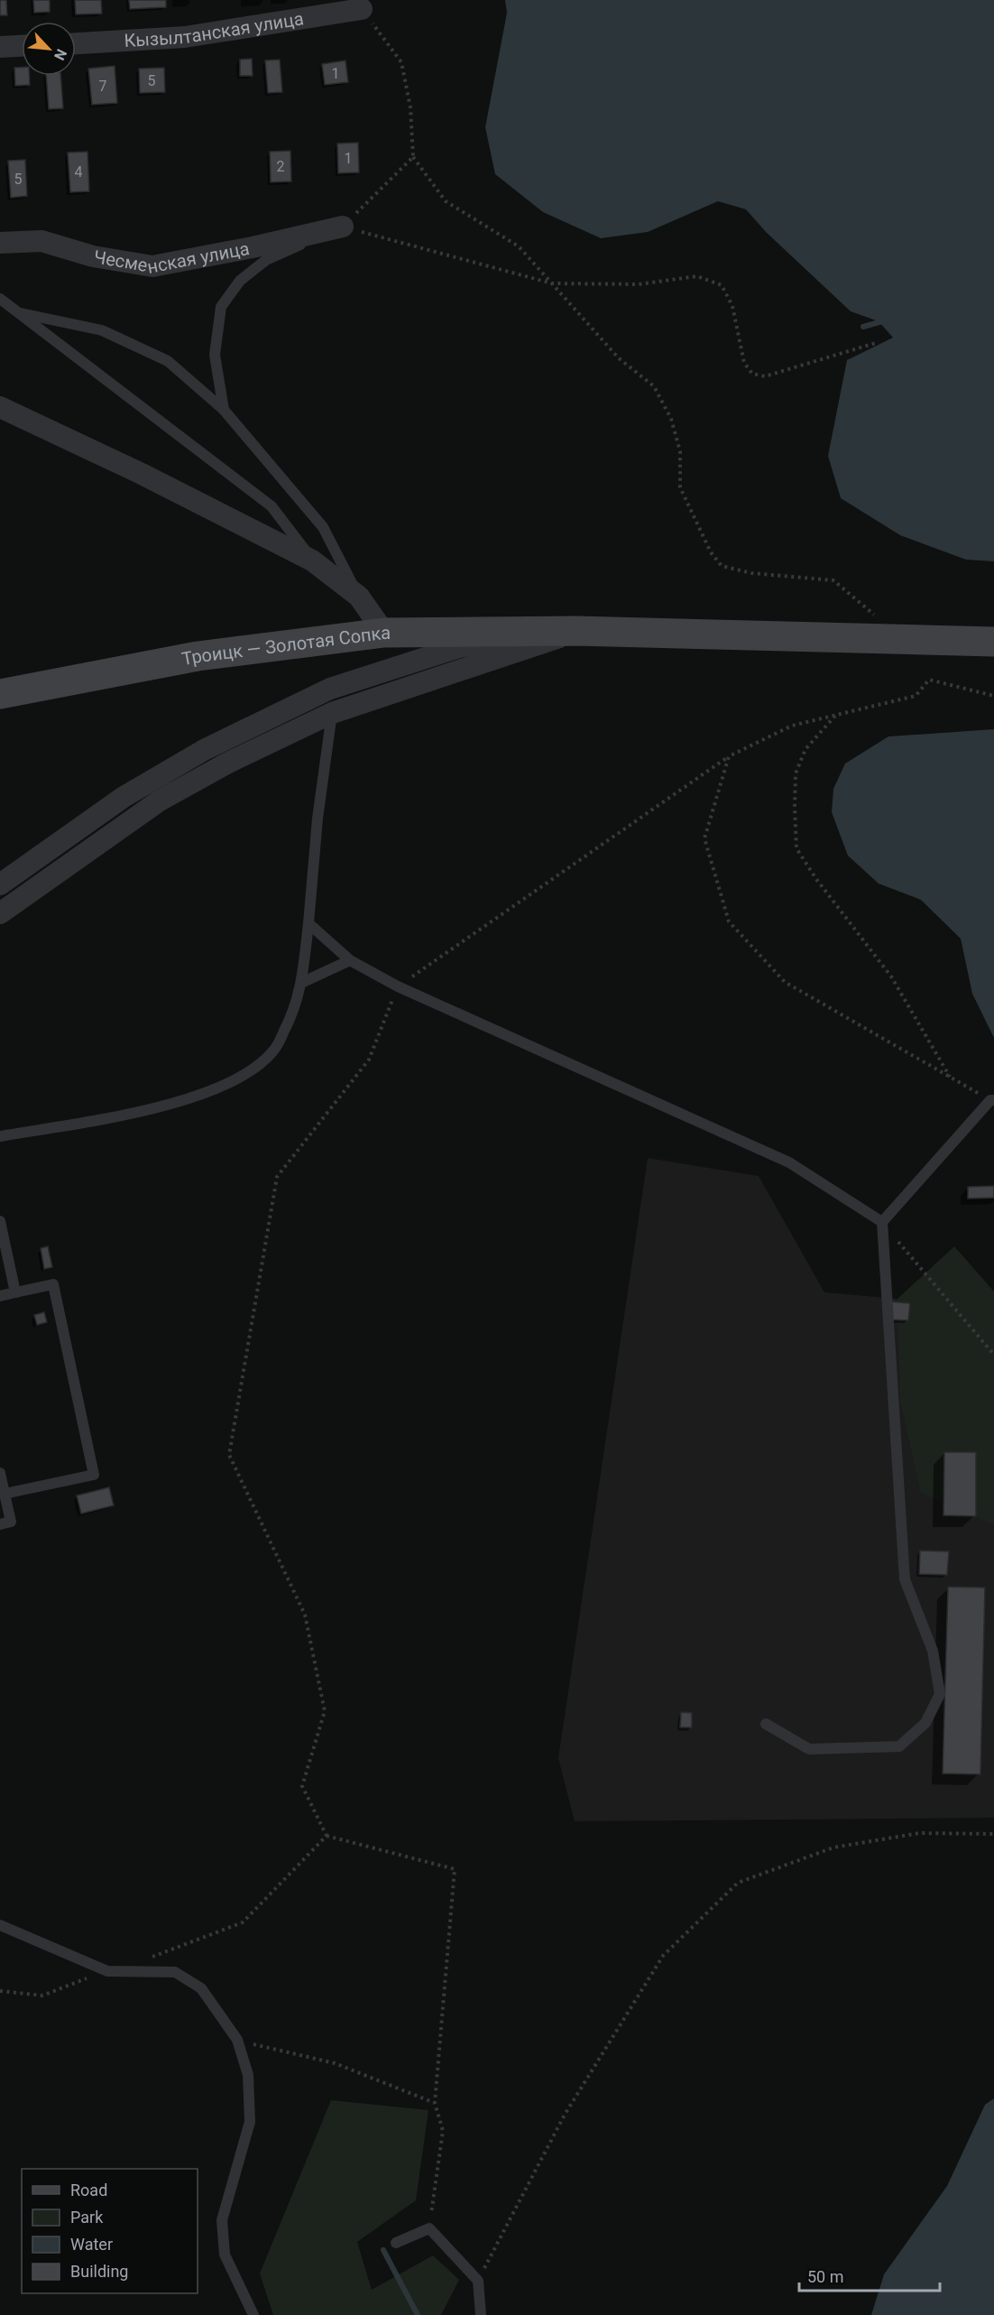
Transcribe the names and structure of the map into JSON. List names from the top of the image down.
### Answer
{
  "streets": {
    "street": ["Кызылтанская улица", "Чесменская улица", "Троицк — Золотая Сопка"]
  },
  "house_numbers": [
    "1",
    "5",
    "7",
    "1",
    "2",
    "4",
    "5"
  ],
  "legend": [
    "Road",
    "Park",
    "Water",
    "Building"
  ],
  "scale_bar": "50 m",
  "north": "bottom right"
}
